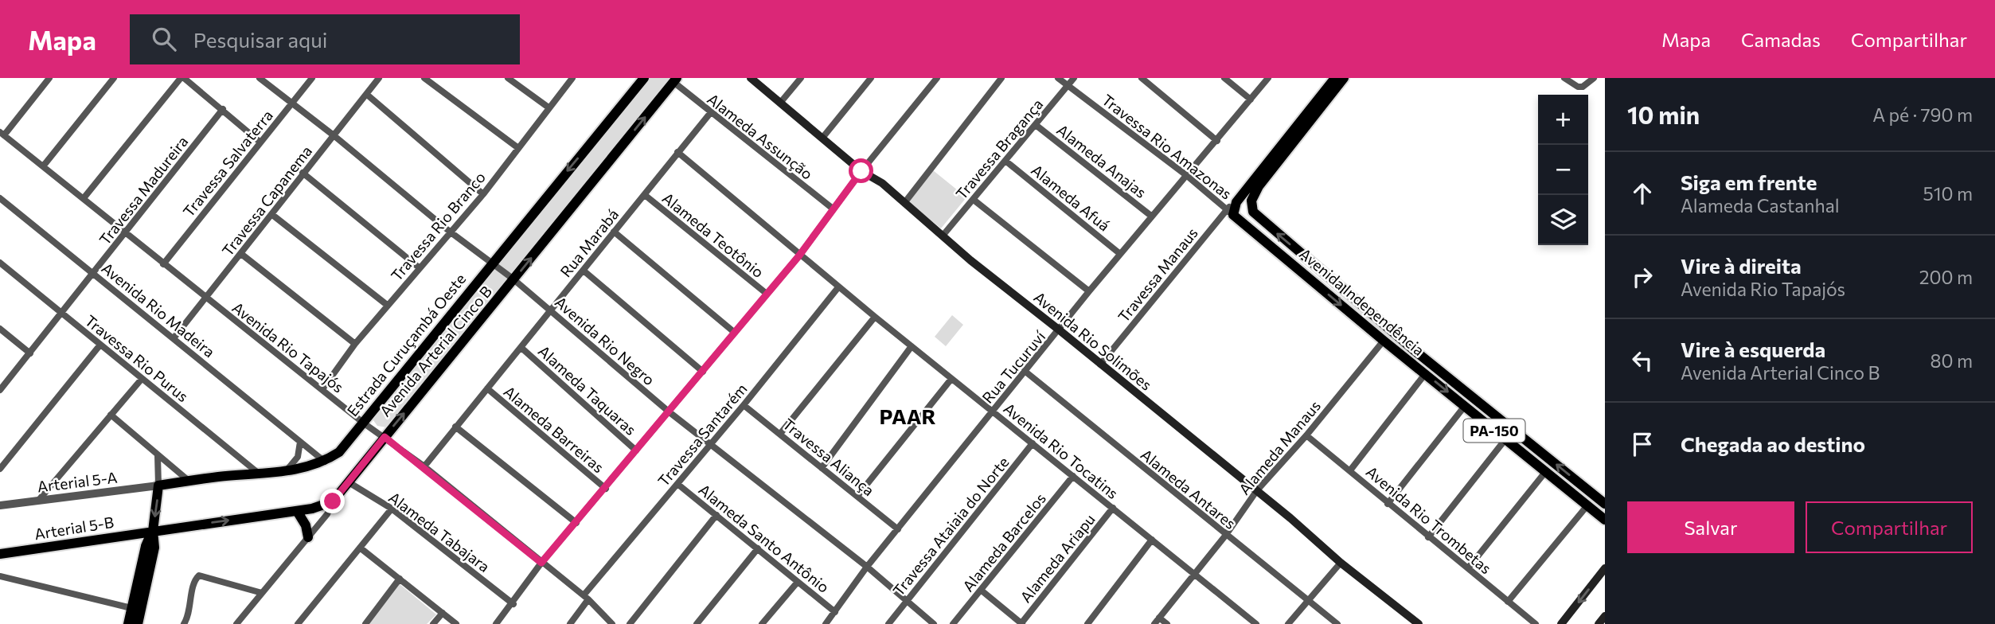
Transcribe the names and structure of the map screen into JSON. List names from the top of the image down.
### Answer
{
  "streets": {
    "main road": [
      "Avenida Independência",
      "Avenida Rio Solimões",
      "Estrada Curuçambá Oeste",
      "Avenida Arterial Cinco B",
      "PA-150",
      "Arterial 5-B"
    ],
    "street": [
      "Alameda Assunção",
      "Travessa Rio Amazonas",
      "Travessa Bragança",
      "Alameda Anajas",
      "Travessa Salvaterra",
      "Travessa Madureira",
      "Alameda Afuá",
      "Travessa Capanema",
      "Travessa Rio Branco",
      "Alameda Teotônio",
      "Rua Marabá",
      "Travessa Manaus",
      "Avenida Rio Madeira",
      "Avenida Rio Negro",
      "Avenida Rio Tapajós",
      "Travessa Rio Purus",
      "Rua Tucuruví",
      "Alameda Taquaras",
      "Alameda Barreiras",
      "Travessa Santarém",
      "Alameda Manaus",
      "Avenida Rio Tocatins",
      "Travessa Aliança",
      "Arterial 5-A",
      "Alameda Antares",
      "Avenida Rio Trombetas",
      "Travessa Ataiaia do Norte",
      "Alameda Tabajara",
      "Alameda Santo Antônio",
      "Alameda Barcelos",
      "Alameda Ariapu"
    ]
  },
  "crossings": [
    ["Alameda Assunção", "Rua Marabá"],
    ["Alameda Assunção", "Avenida Arterial Cinco B"],
    ["Travessa Rio Amazonas", "Travessa Bragança"],
    ["Travessa Rio Amazonas", "Travessa Manaus"],
    ["Travessa Rio Amazonas", "Avenida Independência"],
    ["Travessa Rio Amazonas", "Rua Tucuruví"],
    ["Travessa Bragança", "Alameda Anajas"],
    ["Travessa Bragança", "Alameda Afuá"],
    ["Travessa Bragança", "Avenida Rio Solimões"],
    ["Alameda Anajas", "Rua Tucuruví"],
    ["Travessa Salvaterra", "Avenida Rio Negro"],
    ["Travessa Salvaterra", "Avenida Rio Tapajós"],
    ["Travessa Madureira", "Avenida Rio Madeira"],
    ["Travessa Madureira", "Avenida Rio Tapajós"],
    ["Travessa Madureira", "Travessa Rio Purus"],
    ["Alameda Afuá", "Rua Tucuruví"],
    ["Travessa Capanema", "Avenida Rio Madeira"],
    ["Travessa Capanema", "Avenida Rio Negro"],
    ["Travessa Capanema", "Avenida Rio Tapajós"],
    ["Travessa Rio Branco", "Avenida Rio Negro"],
    ["Travessa Rio Branco", "Avenida Rio Tapajós"],
    ["Alameda Teotônio", "Rua Marabá"],
    ["Rua Marabá", "Avenida Rio Negro"],
    ["Rua Marabá", "Avenida Rio Tapajós"],
    ["Rua Marabá", "Alameda Taquaras"],
    ["Rua Marabá", "Alameda Barreiras"],
    ["Rua Marabá", "Avenida Rio Tocatins"],
    ["Travessa Manaus", "Avenida Independência"],
    ["Travessa Manaus", "Avenida Rio Solimões"],
    ["Avenida Independência", "Alameda Manaus"],
    ["Avenida Rio Madeira", "Estrada Curuçambá Oeste"],
    ["Avenida Rio Negro", "Estrada Curuçambá Oeste"],
    ["Avenida Rio Negro", "Avenida Arterial Cinco B"],
    ["Avenida Rio Negro", "Rua Tucuruví"],
    ["Avenida Rio Negro", "Travessa Santarém"],
    ["Avenida Rio Negro", "Travessa Ataiaia do Norte"],
    ["Avenida Rio Solimões", "Rua Tucuruví"],
    ["Avenida Rio Solimões", "Alameda Manaus"],
    ["Estrada Curuçambá Oeste", "Avenida Rio Tapajós"],
    ["Estrada Curuçambá Oeste", "Travessa Rio Purus"],
    ["Estrada Curuçambá Oeste", "Arterial 5-A"],
    ["Avenida Rio Tapajós", "Avenida Arterial Cinco B"],
    ["Avenida Rio Tapajós", "Travessa Santarém"],
    ["Avenida Arterial Cinco B", "Alameda Tabajara"],
    ["Rua Tucuruví", "Avenida Rio Tocatins"],
    ["Rua Tucuruví", "Travessa Aliança"],
    ["Rua Tucuruví", "Alameda Antares"],
    ["Rua Tucuruví", "Alameda Santo Antônio"],
    ["Travessa Santarém", "Avenida Rio Tocatins"],
    ["Travessa Santarém", "Travessa Aliança"],
    ["Travessa Santarém", "Alameda Santo Antônio"],
    ["Alameda Manaus", "Avenida Rio Tocatins"],
    ["Alameda Manaus", "Alameda Antares"],
    ["Alameda Manaus", "Avenida Rio Trombetas"],
    ["Avenida Rio Tocatins", "Travessa Ataiaia do Norte"],
    ["Avenida Rio Tocatins", "Alameda Barcelos"],
    ["Avenida Rio Tocatins", "Alameda Ariapu"]
  ],
  "one_way": ["Estrada Curuçambá Oeste", "Avenida Arterial Cinco B"],
  "districts": ["PAAR"],
  "page": {
    "header": "Mapa",
    "search": "Pesquisar aqui",
    "nav": ["Mapa", "Camadas", "Compartilhar"],
    "heading": ["10 min", "A pé · 790 m"],
    "map_buttons": ["+", "−"],
    "list": [
      ["Siga em frente", "Alameda Castanhal", "510 m"],
      ["Vire à direita", "Avenida Rio Tapajós", "200 m"],
      ["Vire à esquerda", "Avenida Arterial Cinco B", "80 m"],
      "Chegada ao destino"
    ],
    "buttons": ["Salvar", "Compartilhar"]
  }
}
